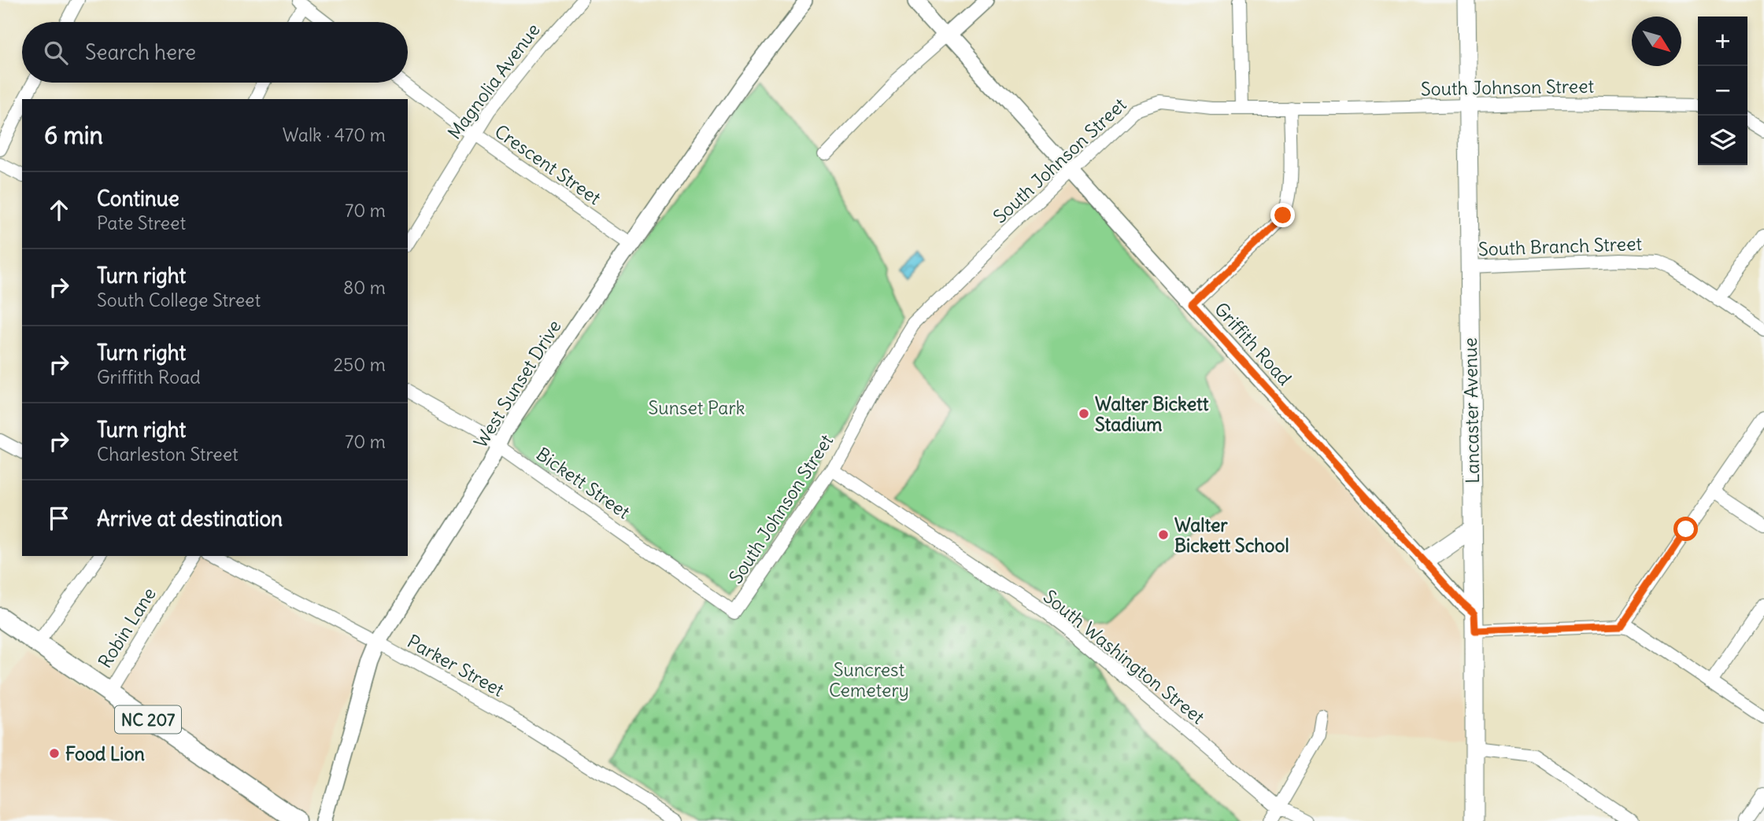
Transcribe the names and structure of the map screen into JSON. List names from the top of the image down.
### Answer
{
  "streets": {
    "main road": ["Lancaster Avenue", "NC 207"],
    "street": [
      "Magnolia Avenue",
      "South Johnson Street",
      "Crescent Street",
      "South Branch Street",
      "Griffith Road",
      "West Sunset Drive",
      "Bickett Street",
      "Robin Lane",
      "South Washington Street",
      "Parker Street"
    ]
  },
  "crossings": [
    ["Magnolia Avenue", "Crescent Street"],
    ["South Johnson Street", "Griffith Road"],
    ["South Johnson Street", "Lancaster Avenue"],
    ["South Johnson Street", "Bickett Street"],
    ["South Johnson Street", "South Washington Street"],
    ["Crescent Street", "West Sunset Drive"],
    ["South Branch Street", "Lancaster Avenue"],
    ["Griffith Road", "Lancaster Avenue"],
    ["West Sunset Drive", "Bickett Street"],
    ["West Sunset Drive", "Parker Street"],
    ["Robin Lane", "NC 207"]
  ],
  "parks": ["Sunset Park", "Suncrest Cemetery"],
  "places": ["Walter Bickett Stadium", "Walter Bickett School", "Food Lion"],
  "north": "bottom right",
  "page": {
    "map_buttons": ["+", "−"],
    "search": "Search here",
    "heading": ["6 min", "Walk · 470 m"],
    "list": [
      ["Continue", "Pate Street", "70 m"],
      ["Turn right", "South College Street", "80 m"],
      ["Turn right", "Griffith Road", "250 m"],
      ["Turn right", "Charleston Street", "70 m"],
      "Arrive at destination"
    ]
  }
}
